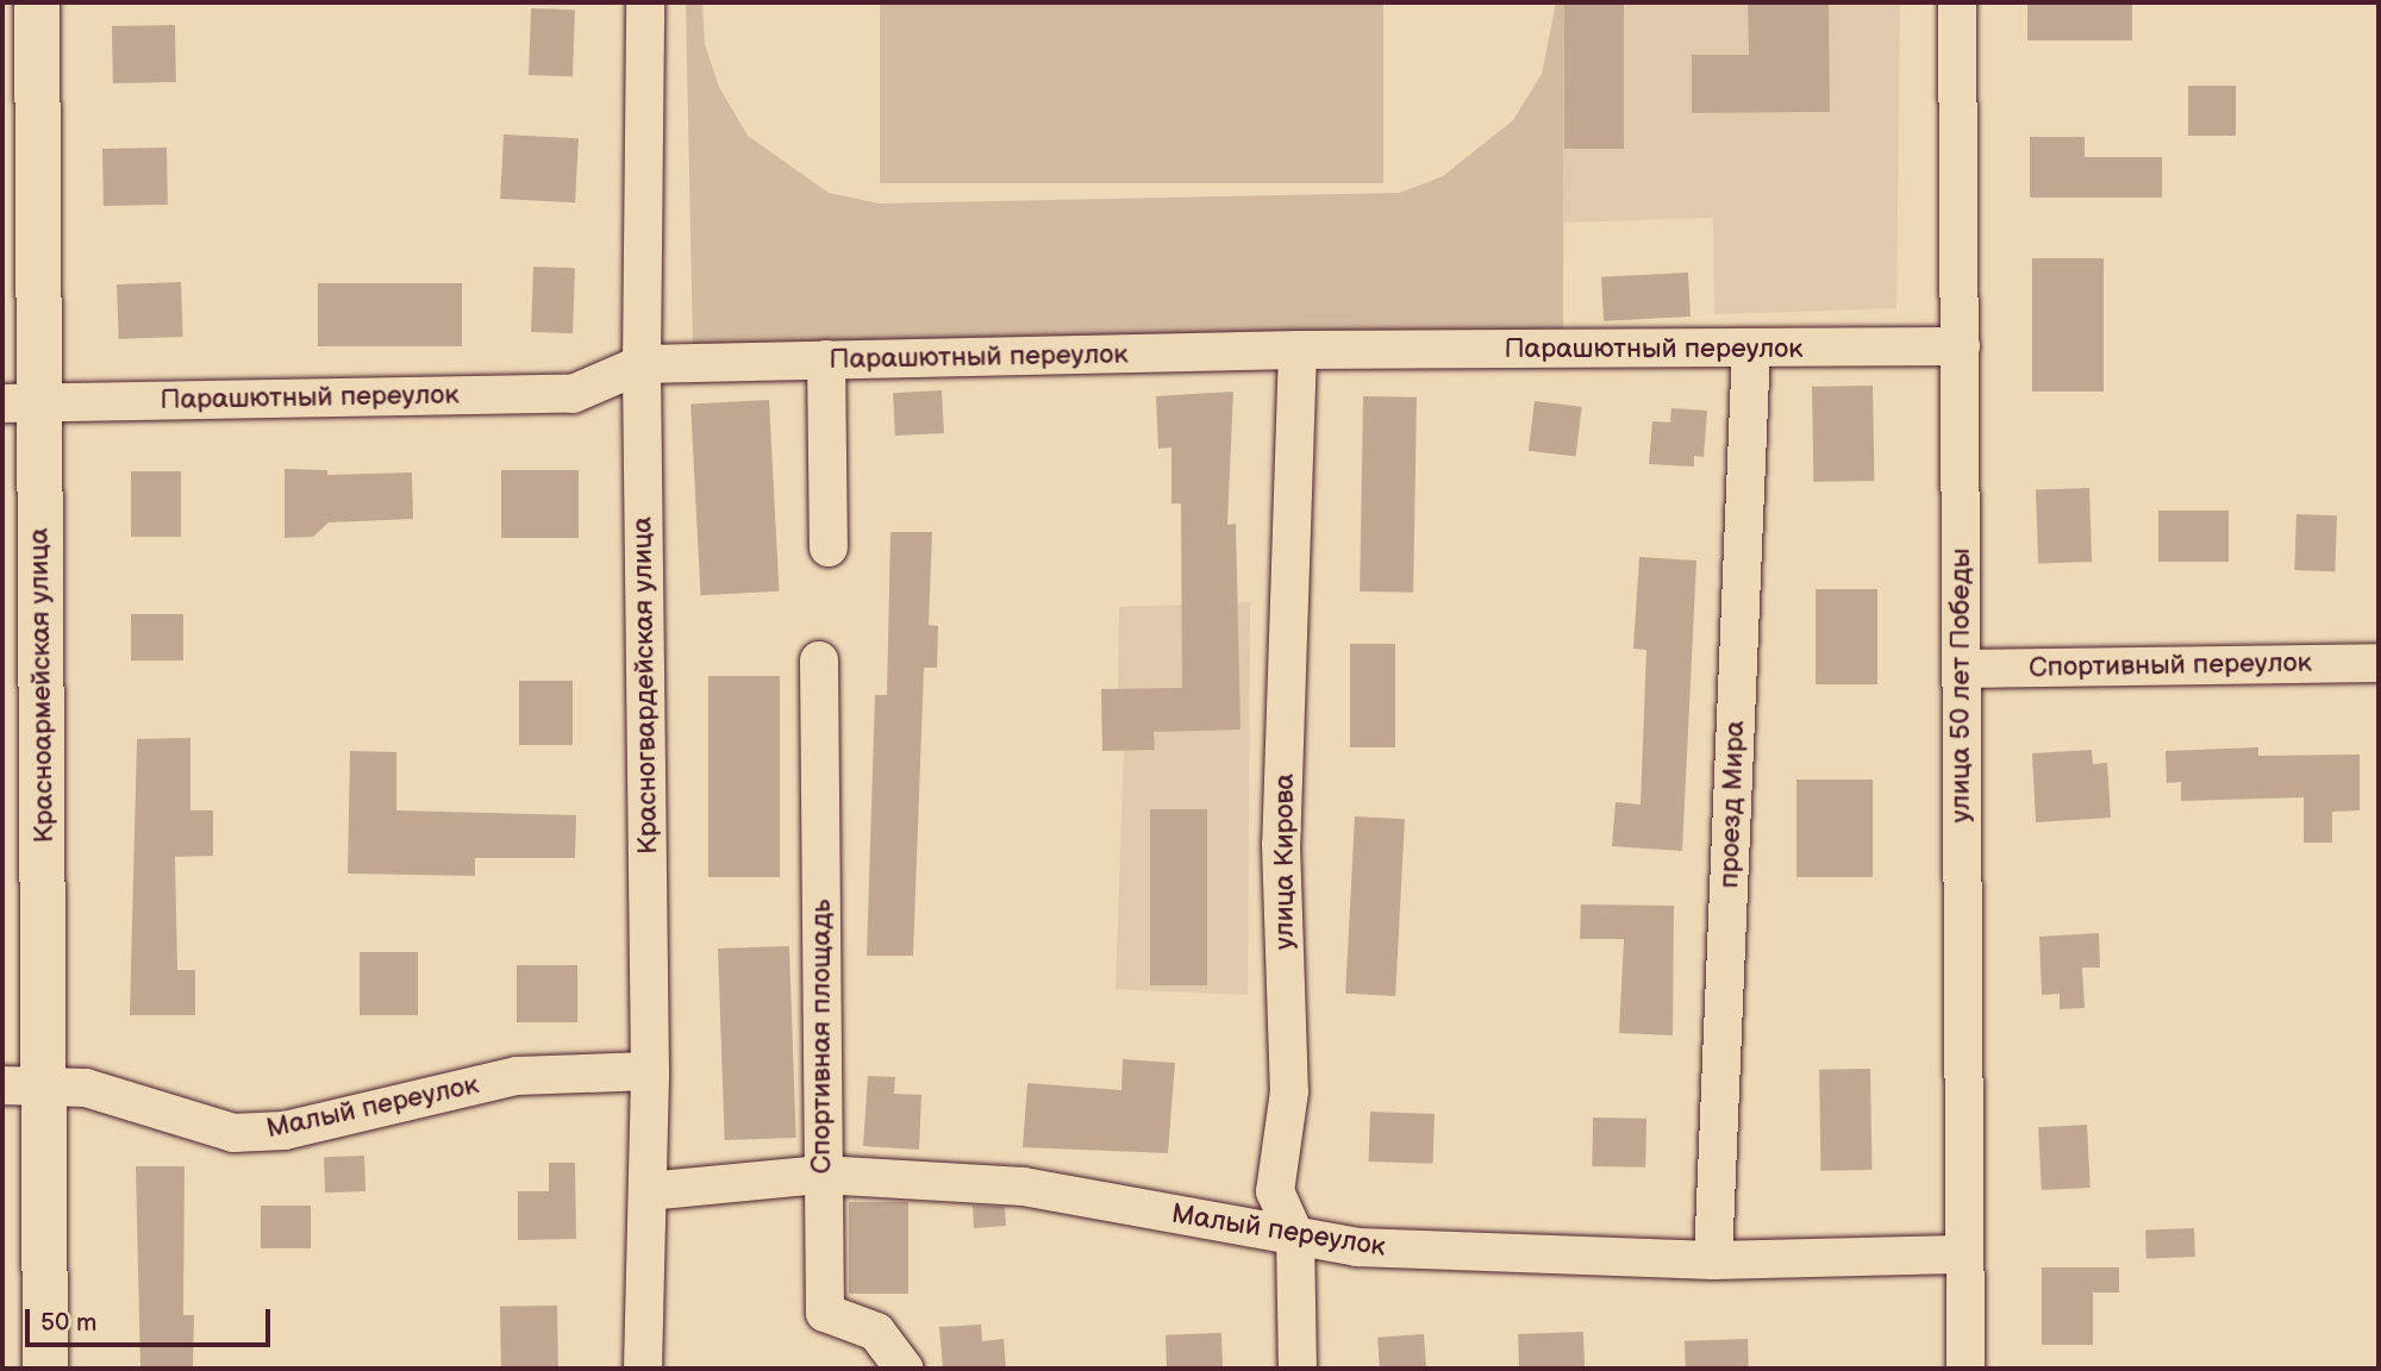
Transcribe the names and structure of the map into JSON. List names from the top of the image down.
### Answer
{
  "streets": {
    "main road": ["Красноармейская улица"],
    "street": [
      "Парашютный переулок",
      "Спортивный переулок",
      "Красногвардейская улица",
      "улица 50 лет Победы",
      "проезд Мира",
      "улица Кирова",
      "Спортивная площадь",
      "Малый переулок"
    ]
  },
  "crossings": [
    ["Парашютный переулок", "Красноармейская улица"],
    ["Парашютный переулок", "Красногвардейская улица"],
    ["Парашютный переулок", "улица 50 лет Победы"],
    ["Парашютный переулок", "проезд Мира"],
    ["Парашютный переулок", "улица Кирова"],
    ["Спортивный переулок", "улица 50 лет Победы"],
    ["Красноармейская улица", "Малый переулок"],
    ["Красногвардейская улица", "Малый переулок"],
    ["улица 50 лет Победы", "Малый переулок"],
    ["проезд Мира", "Малый переулок"],
    ["улица Кирова", "Малый переулок"],
    ["Спортивная площадь", "Малый переулок"]
  ],
  "scale_bar": "50 m"
}
